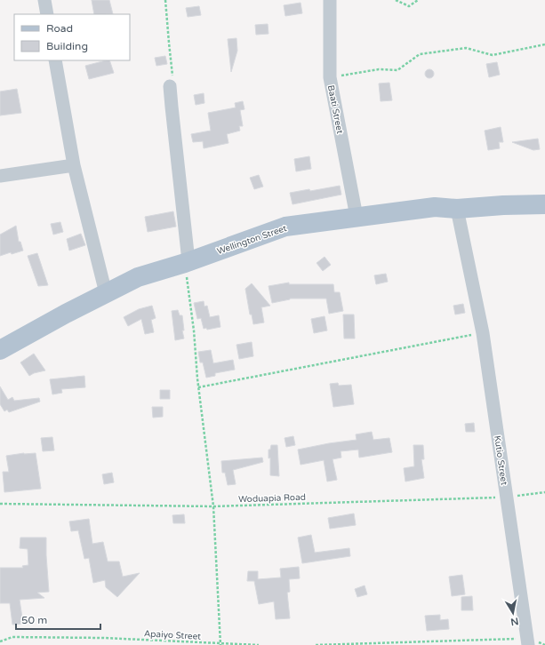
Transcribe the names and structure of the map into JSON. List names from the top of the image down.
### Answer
{
  "streets": {
    "main road": ["Wellington Street"],
    "street": ["Baati Street", "Kutio Street"],
    "path": ["Woduapia Road", "Apaiyo Street"]
  },
  "crossings": [
    ["Baati Street", "Wellington Street"],
    ["Wellington Street", "Kutio Street"],
    ["Kutio Street", "Woduapia Road"]
  ],
  "legend": ["Road", "Building"],
  "scale_bar": "50 m",
  "north": "bottom"
}
